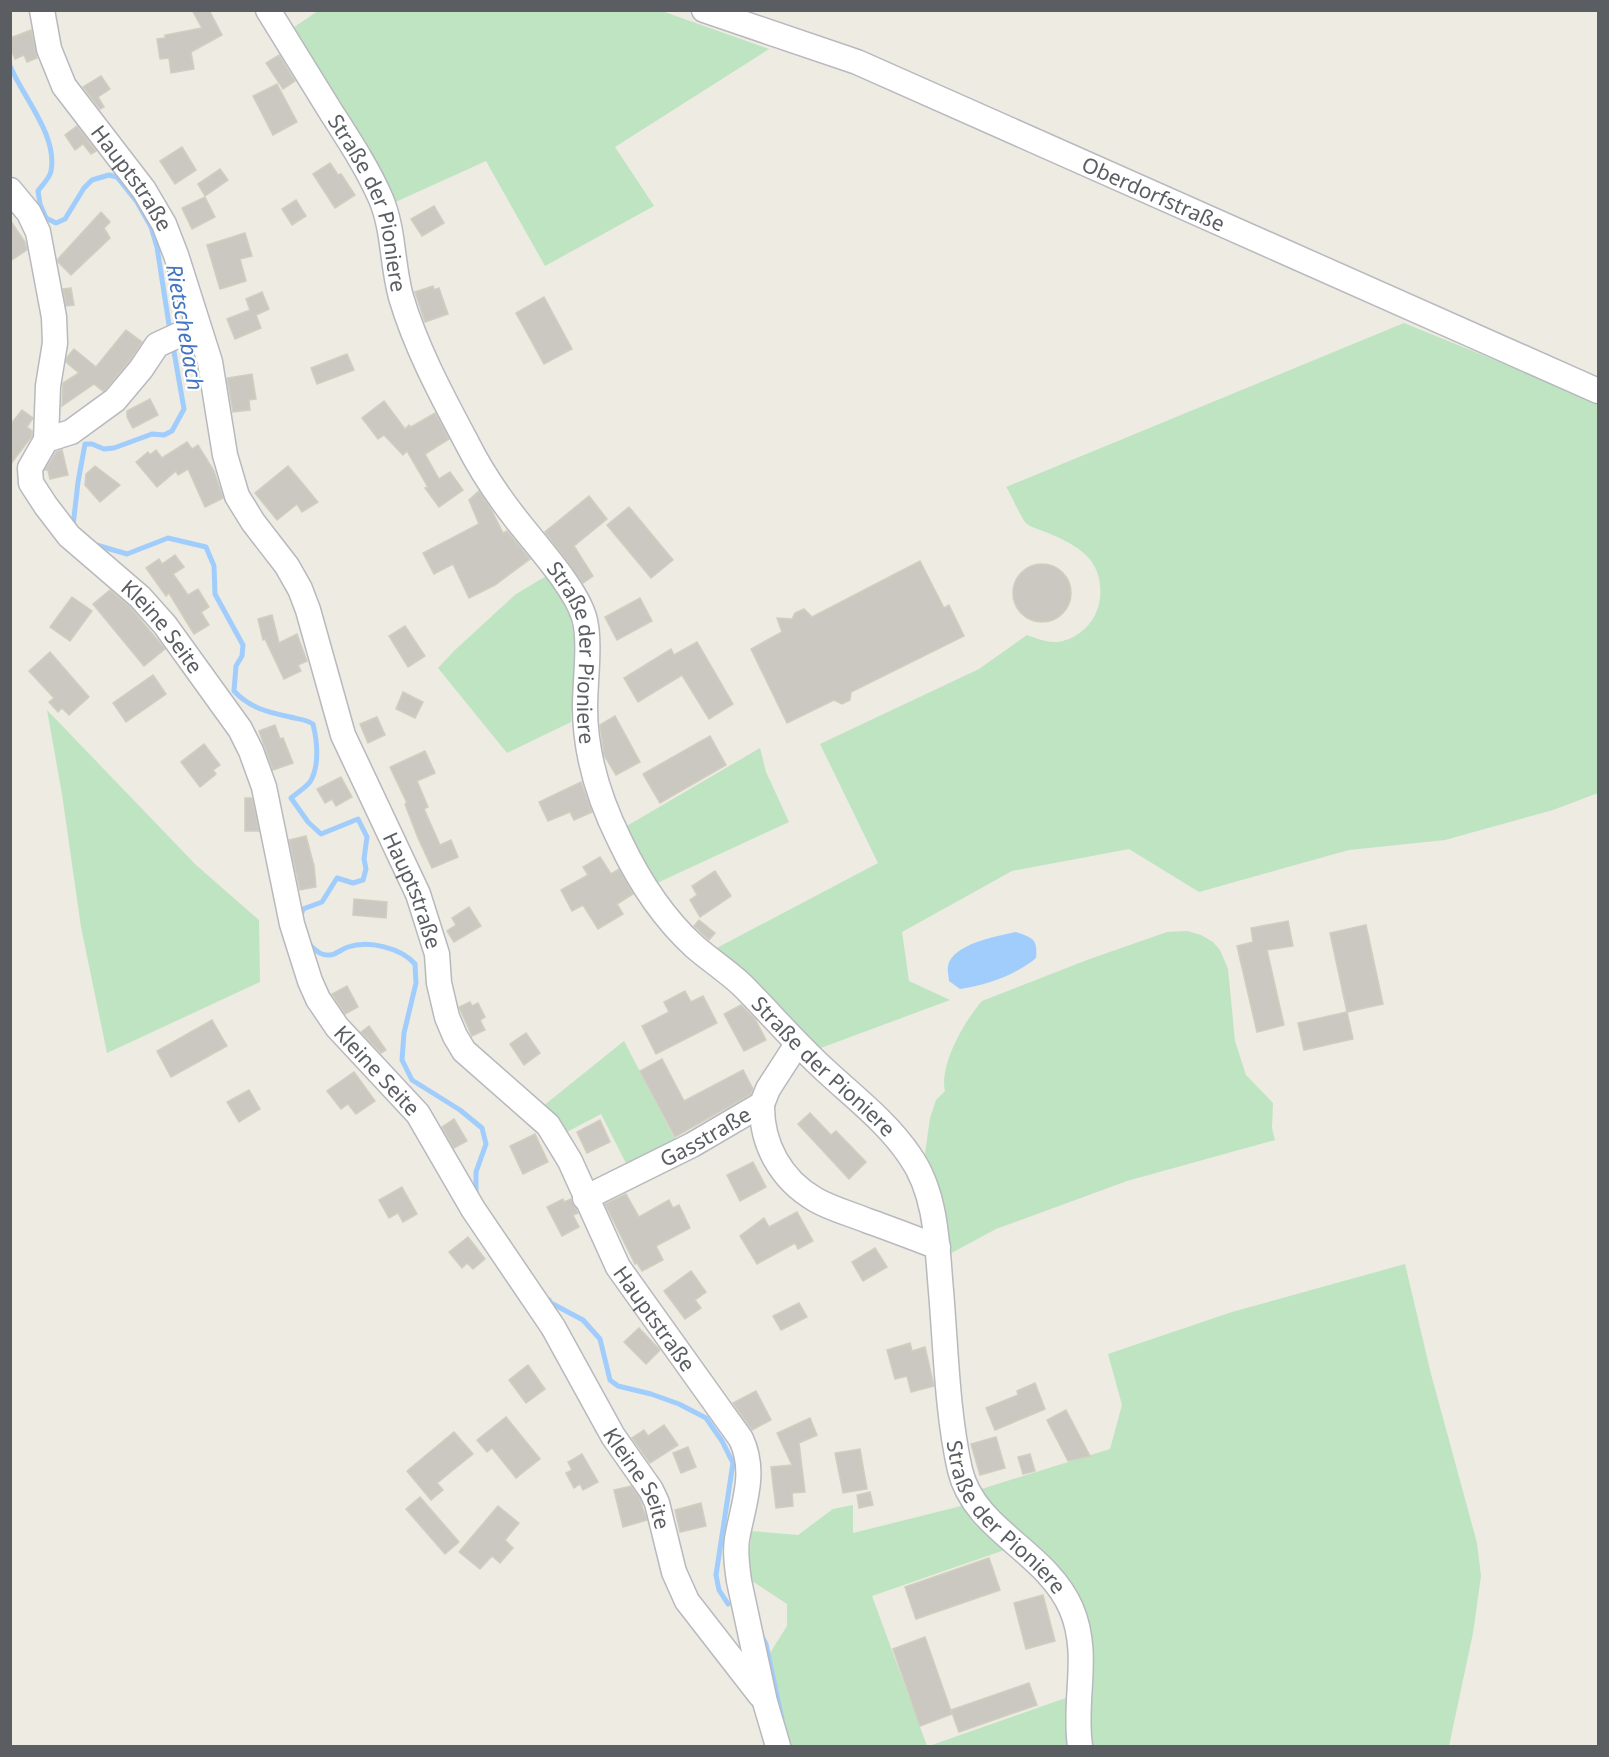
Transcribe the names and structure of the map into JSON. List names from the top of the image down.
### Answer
{
  "streets": {
    "street": [
      "Hauptstraße",
      "Oberdorfstraße",
      "Straße der Pioniere",
      "Kleine Seite",
      "Gasstraße"
    ]
  },
  "crossings": [
    ["Hauptstraße", "Kleine Seite"],
    ["Hauptstraße", "Gasstraße"],
    ["Straße der Pioniere", "Gasstraße"]
  ],
  "water": ["Rietschebach"]
}
